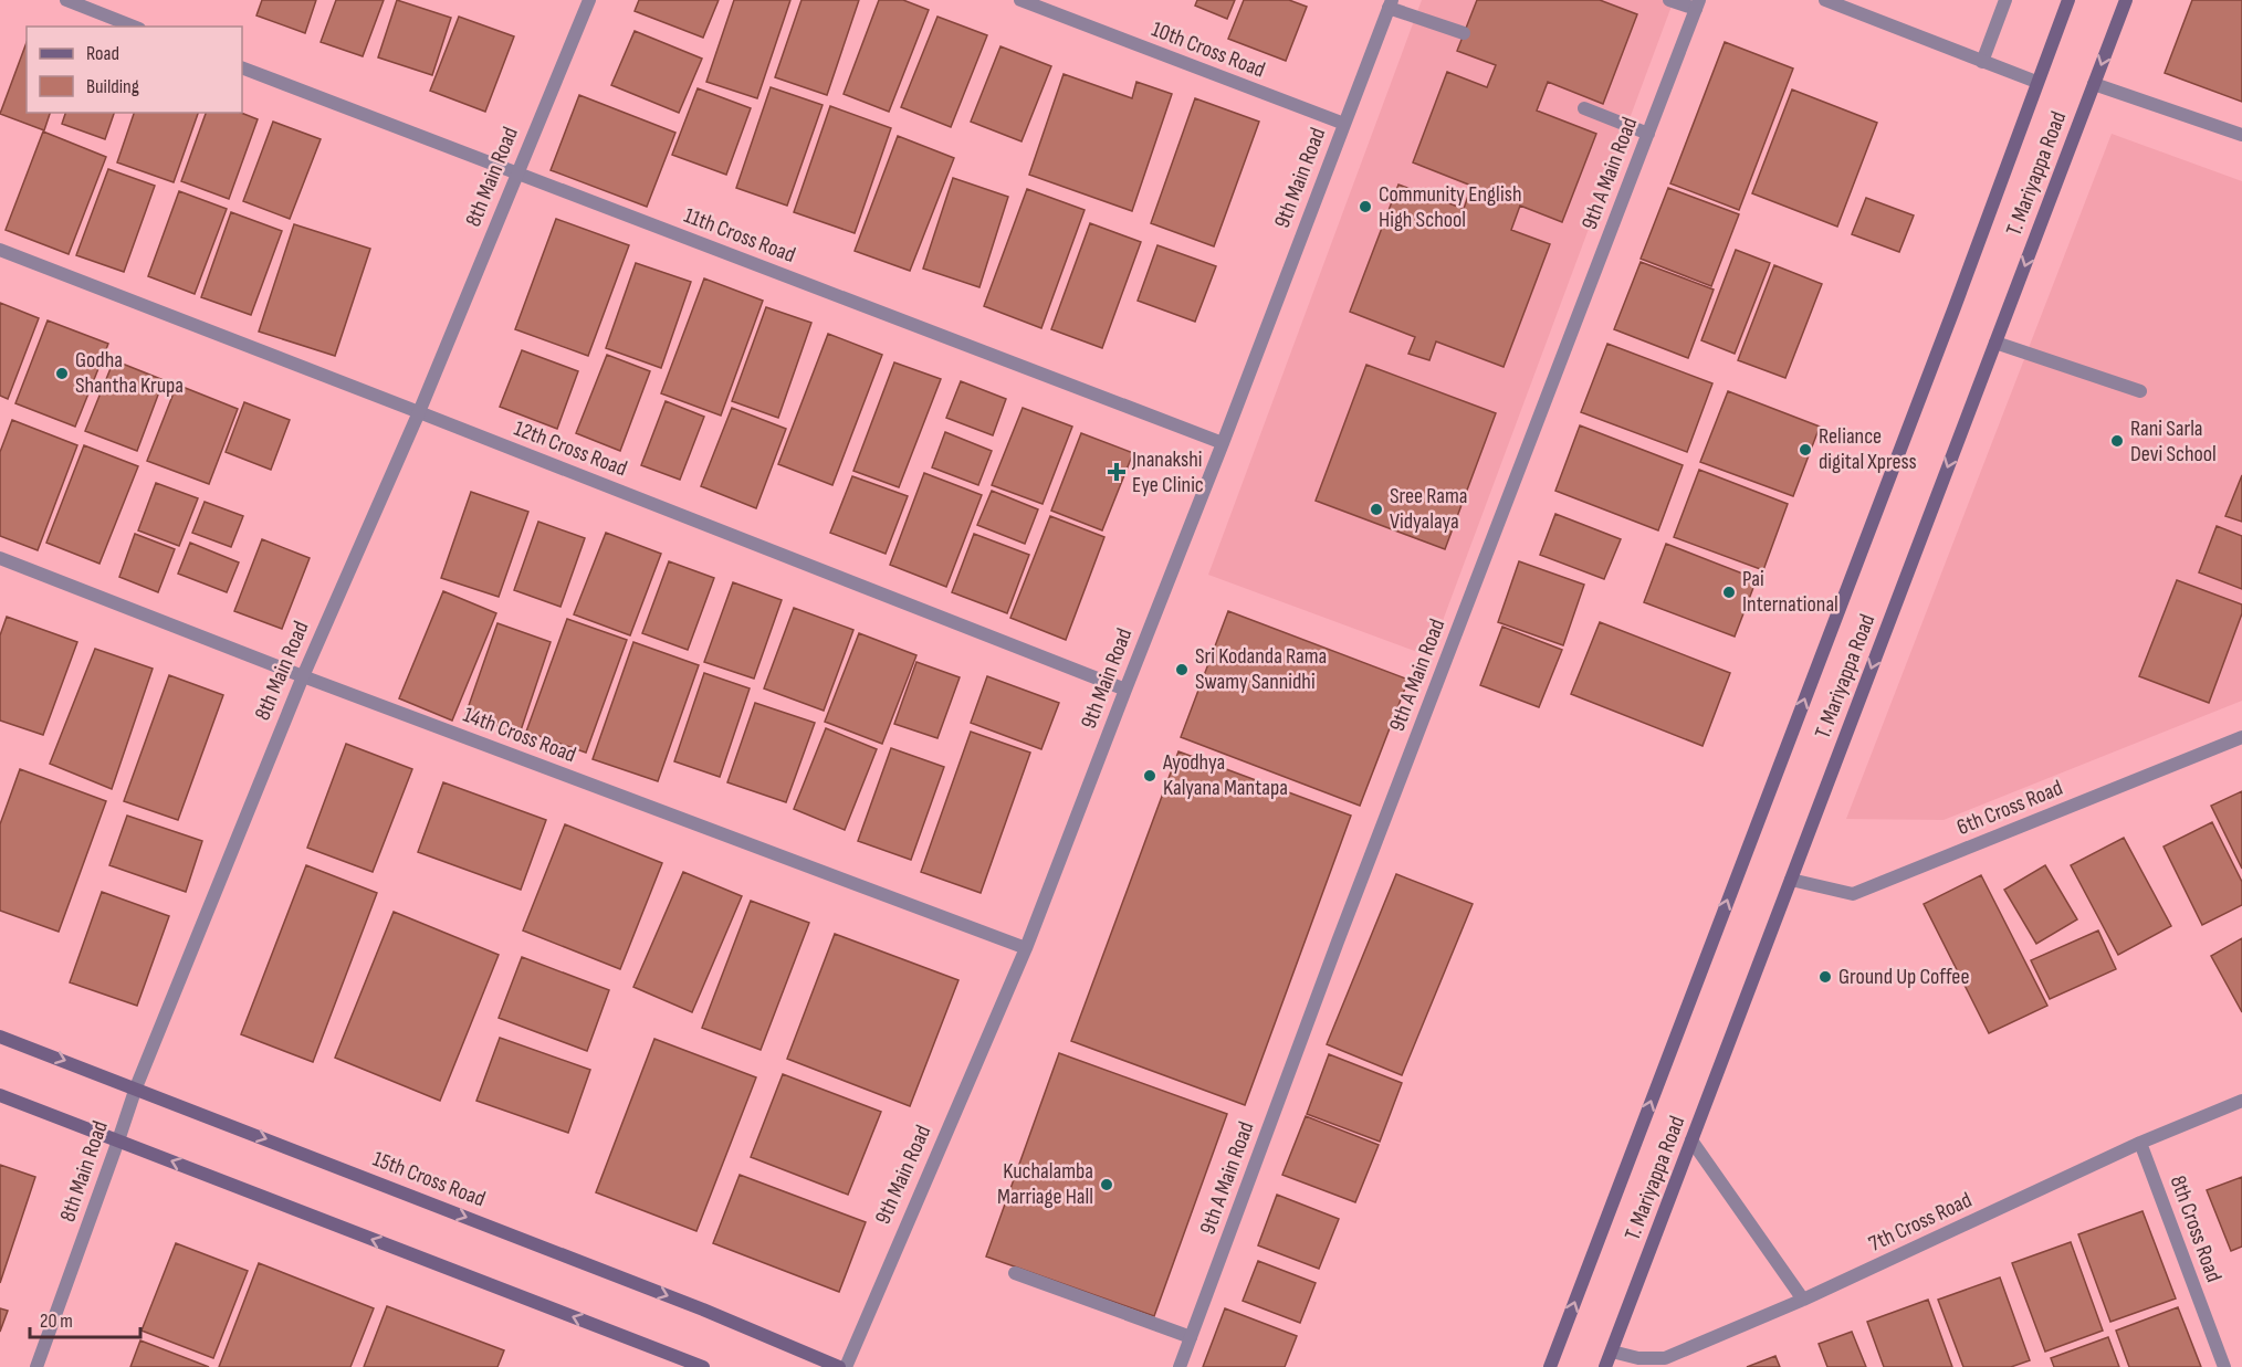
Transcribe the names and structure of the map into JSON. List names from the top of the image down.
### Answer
{
  "streets": {
    "main road": ["T. Mariyappa Road", "15th Cross Road"],
    "street": [
      "10th Cross Road",
      "9th A Main Road",
      "8th Main Road",
      "9th Main Road",
      "11th Cross Road",
      "12th Cross Road",
      "14th Cross Road",
      "6th Cross Road",
      "7th Cross Road",
      "8th Cross Road"
    ]
  },
  "crossings": [
    ["10th Cross Road", "9th Main Road"],
    ["T. Mariyappa Road", "6th Cross Road"],
    ["T. Mariyappa Road", "7th Cross Road"],
    ["8th Main Road", "11th Cross Road"],
    ["8th Main Road", "12th Cross Road"],
    ["8th Main Road", "14th Cross Road"],
    ["8th Main Road", "15th Cross Road"],
    ["9th Main Road", "11th Cross Road"],
    ["9th Main Road", "12th Cross Road"],
    ["9th Main Road", "14th Cross Road"],
    ["7th Cross Road", "8th Cross Road"]
  ],
  "places": {
    "other": [
      "Community English High School",
      "Godha Shantha Krupa",
      "Rani Sarla Devi School",
      "Reliance digital Xpress",
      "Sree Rama Vidyalaya",
      "Pai International",
      "Sri Kodanda Rama Swamy Sannidhi",
      "Ayodhya Kalyana Mantapa",
      "Ground Up Coffee",
      "Kuchalamba Marriage Hall"
    ],
    "health": ["Jnanakshi Eye Clinic"]
  },
  "legend": ["Road", "Building"],
  "scale_bar": "20 m"
}
